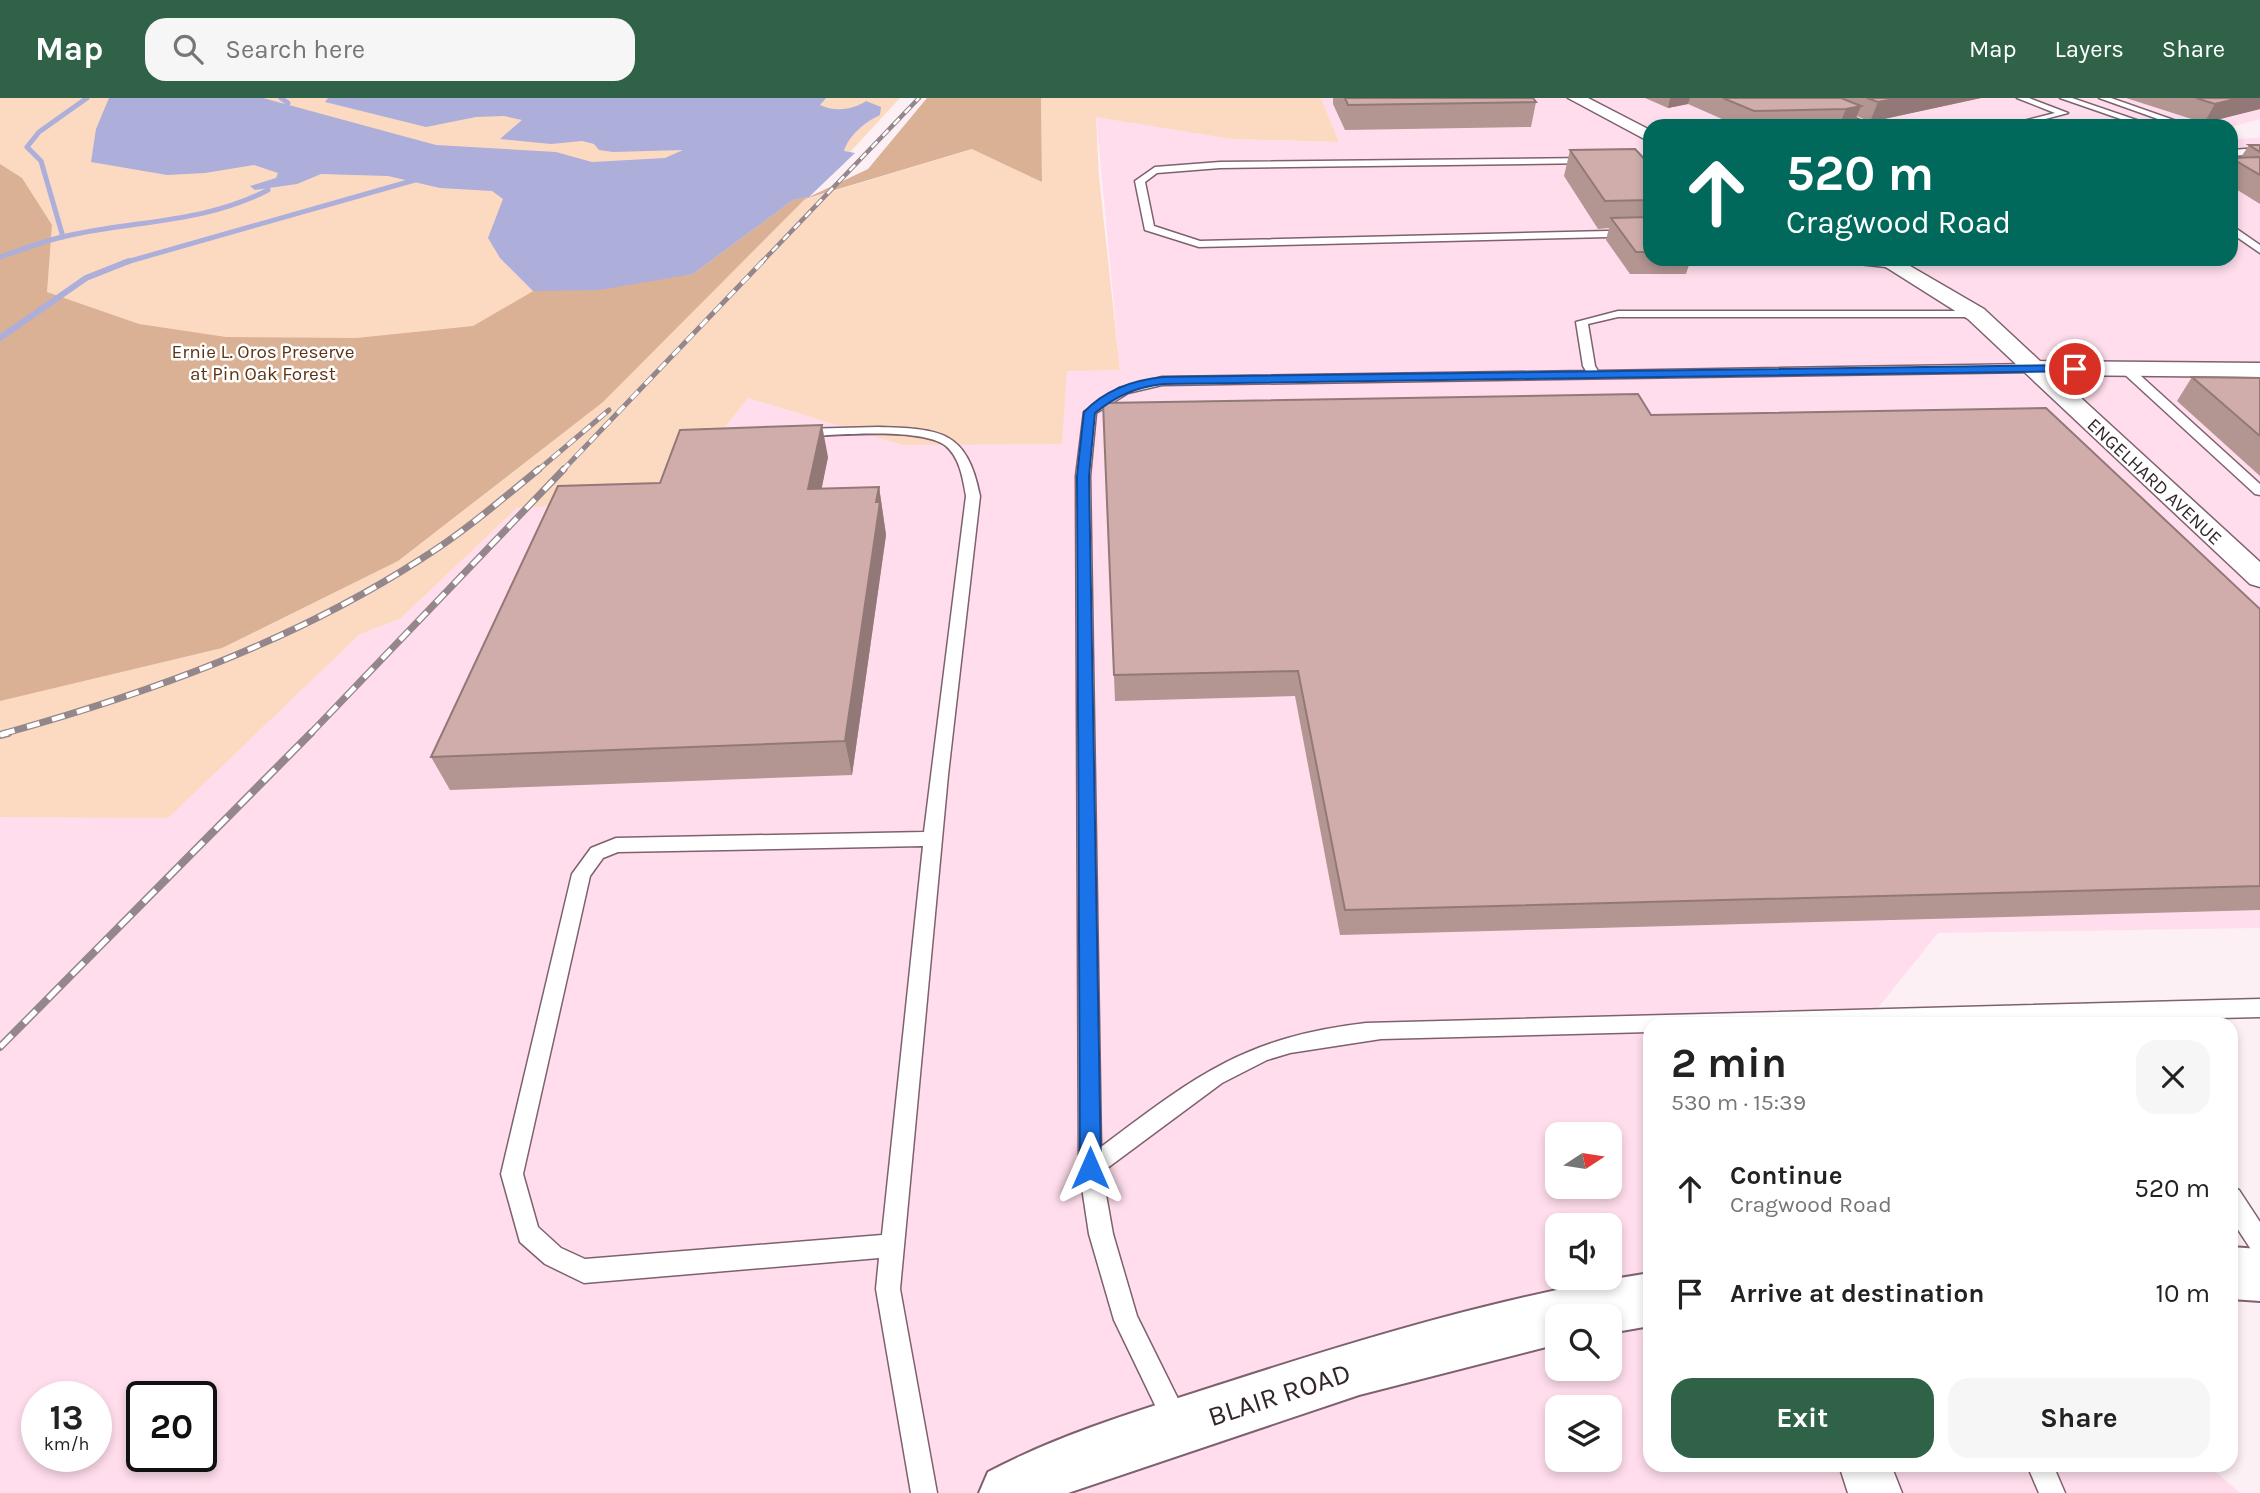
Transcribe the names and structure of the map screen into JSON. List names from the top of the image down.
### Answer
{
  "streets": {
    "street": ["ENGELHARD AVENUE", "BLAIR ROAD"]
  },
  "parks": ["Ernie L. Oros Preserve at Pin Oak Forest"],
  "north": "right",
  "page": {
    "header": "Map",
    "search": "Search here",
    "nav": ["Map", "Layers", "Share"],
    "turn": ["520 m", "Cragwood Road"],
    "heading": ["2 min", "530 m · 15:39"],
    "list": [
      {
        "name": "Continue",
        "note": "Cragwood Road",
        "value": "520 m"
      },
      {
        "name": "Arrive at destination",
        "value": "10 m"
      }
    ],
    "buttons": ["Exit", "Share"],
    "speed": "13 km/h",
    "limit": "20"
  }
}
